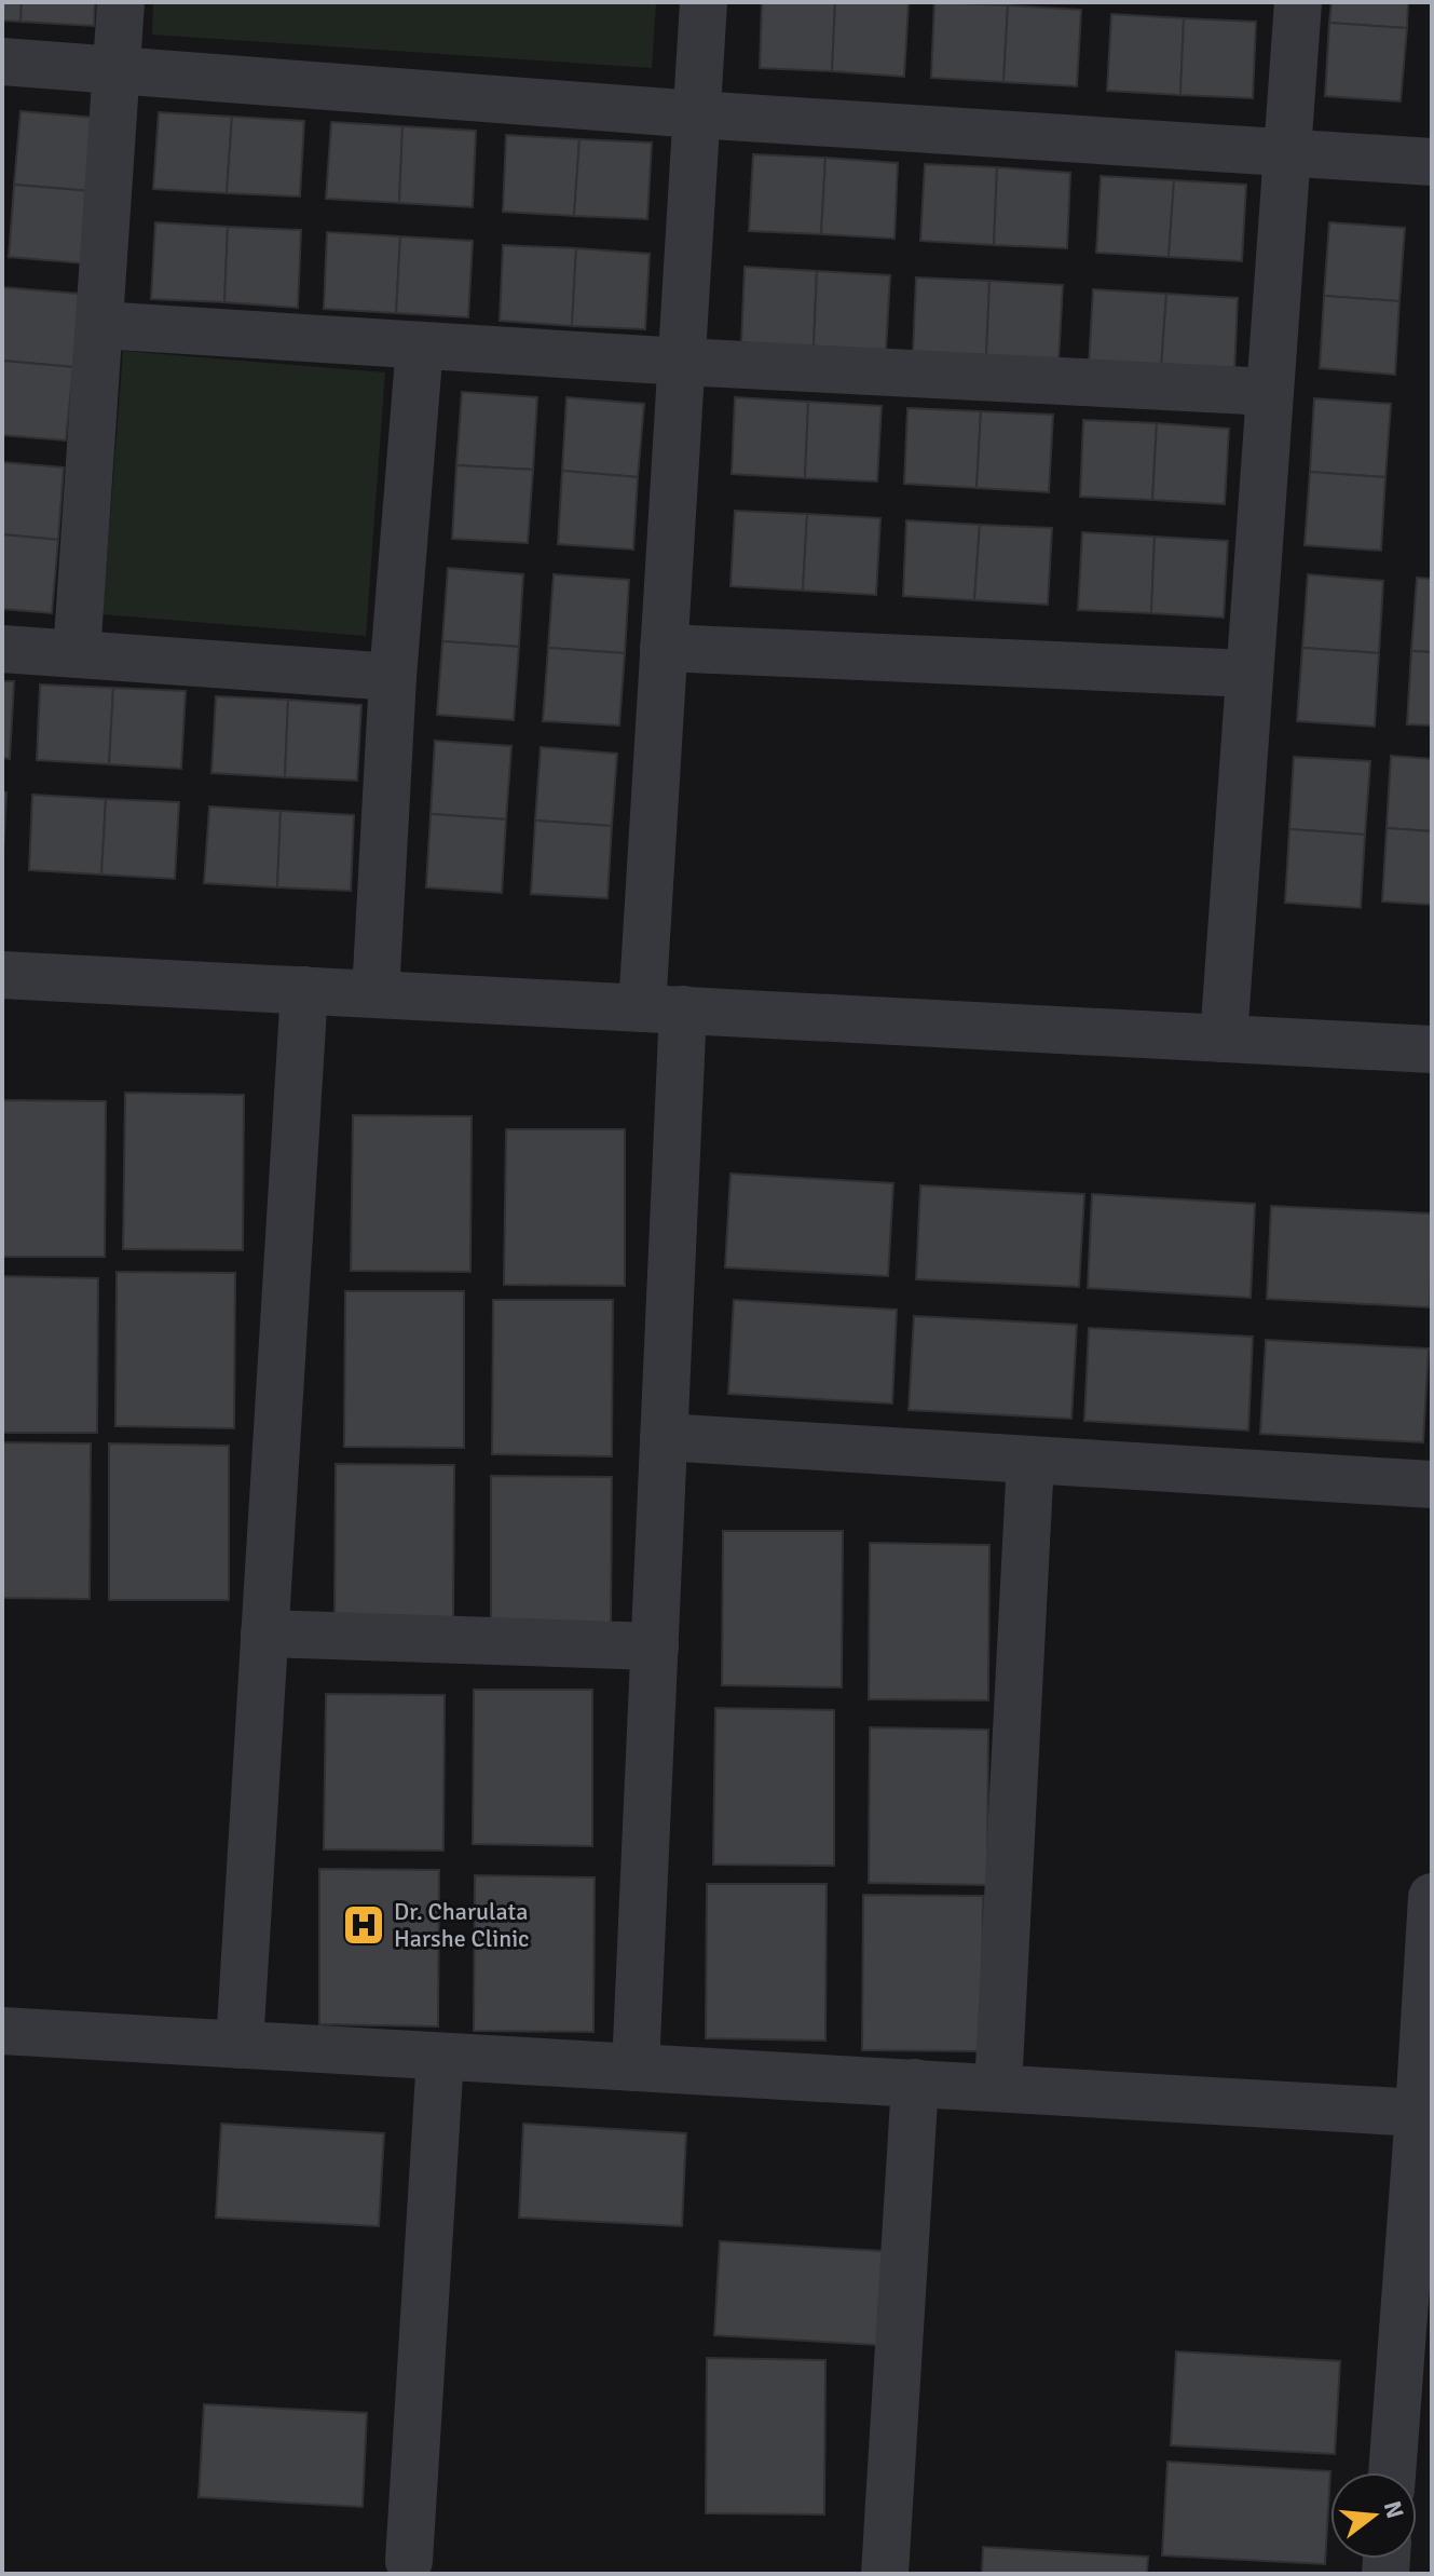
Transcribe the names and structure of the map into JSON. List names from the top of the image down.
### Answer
{
  "places": {
    "hospital": ["Dr. Charulata Harshe Clinic"]
  },
  "north": "right"
}
